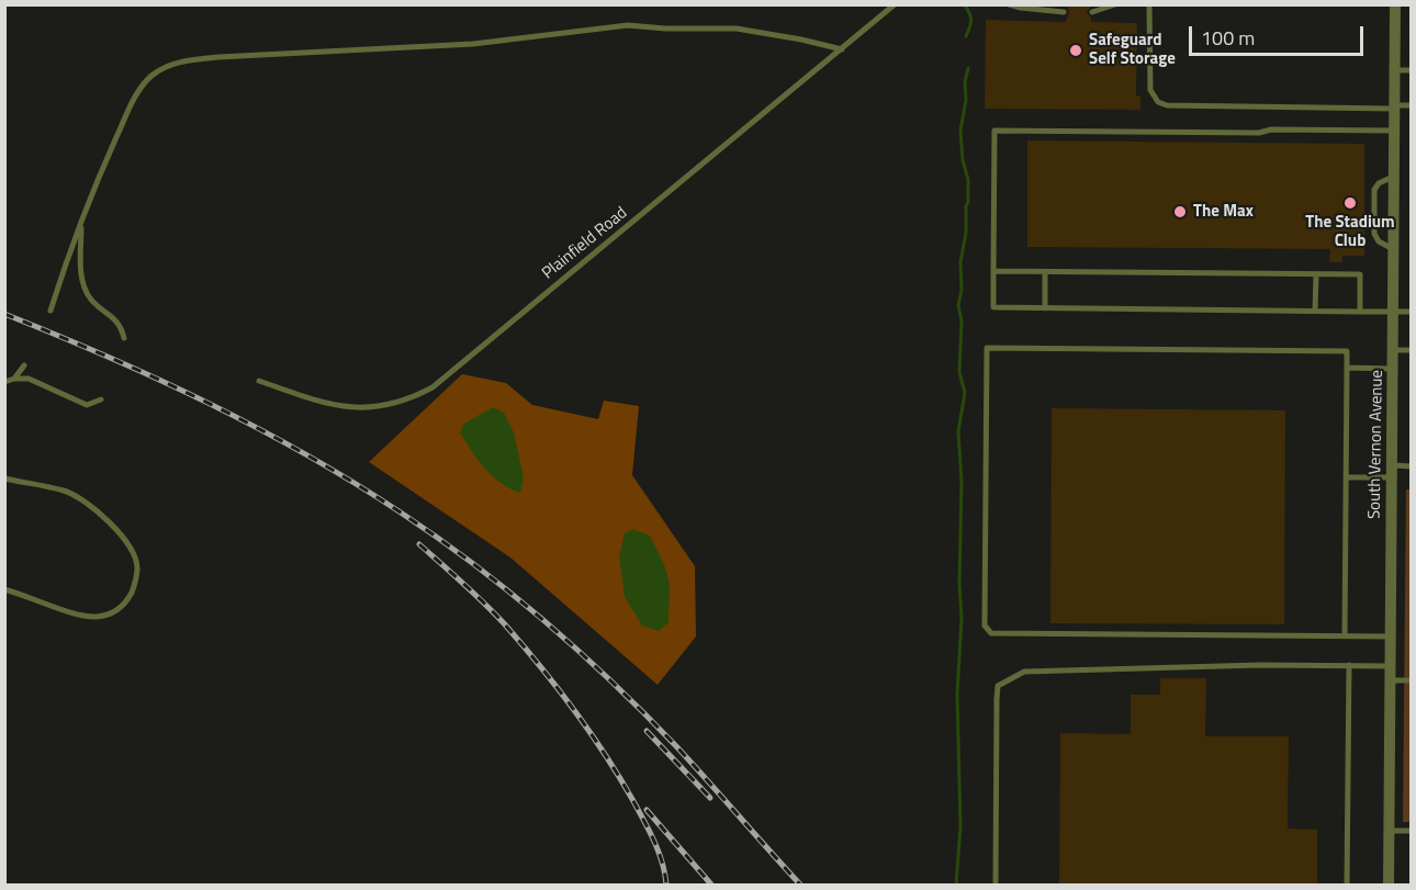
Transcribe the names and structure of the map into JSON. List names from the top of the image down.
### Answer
{
  "streets": {
    "street": ["South Vernon Avenue"],
    "lane": ["Plainfield Road"]
  },
  "places": ["Safeguard Self Storage", "The Stadium Club", "The Max"],
  "scale_bar": "100 m"
}
